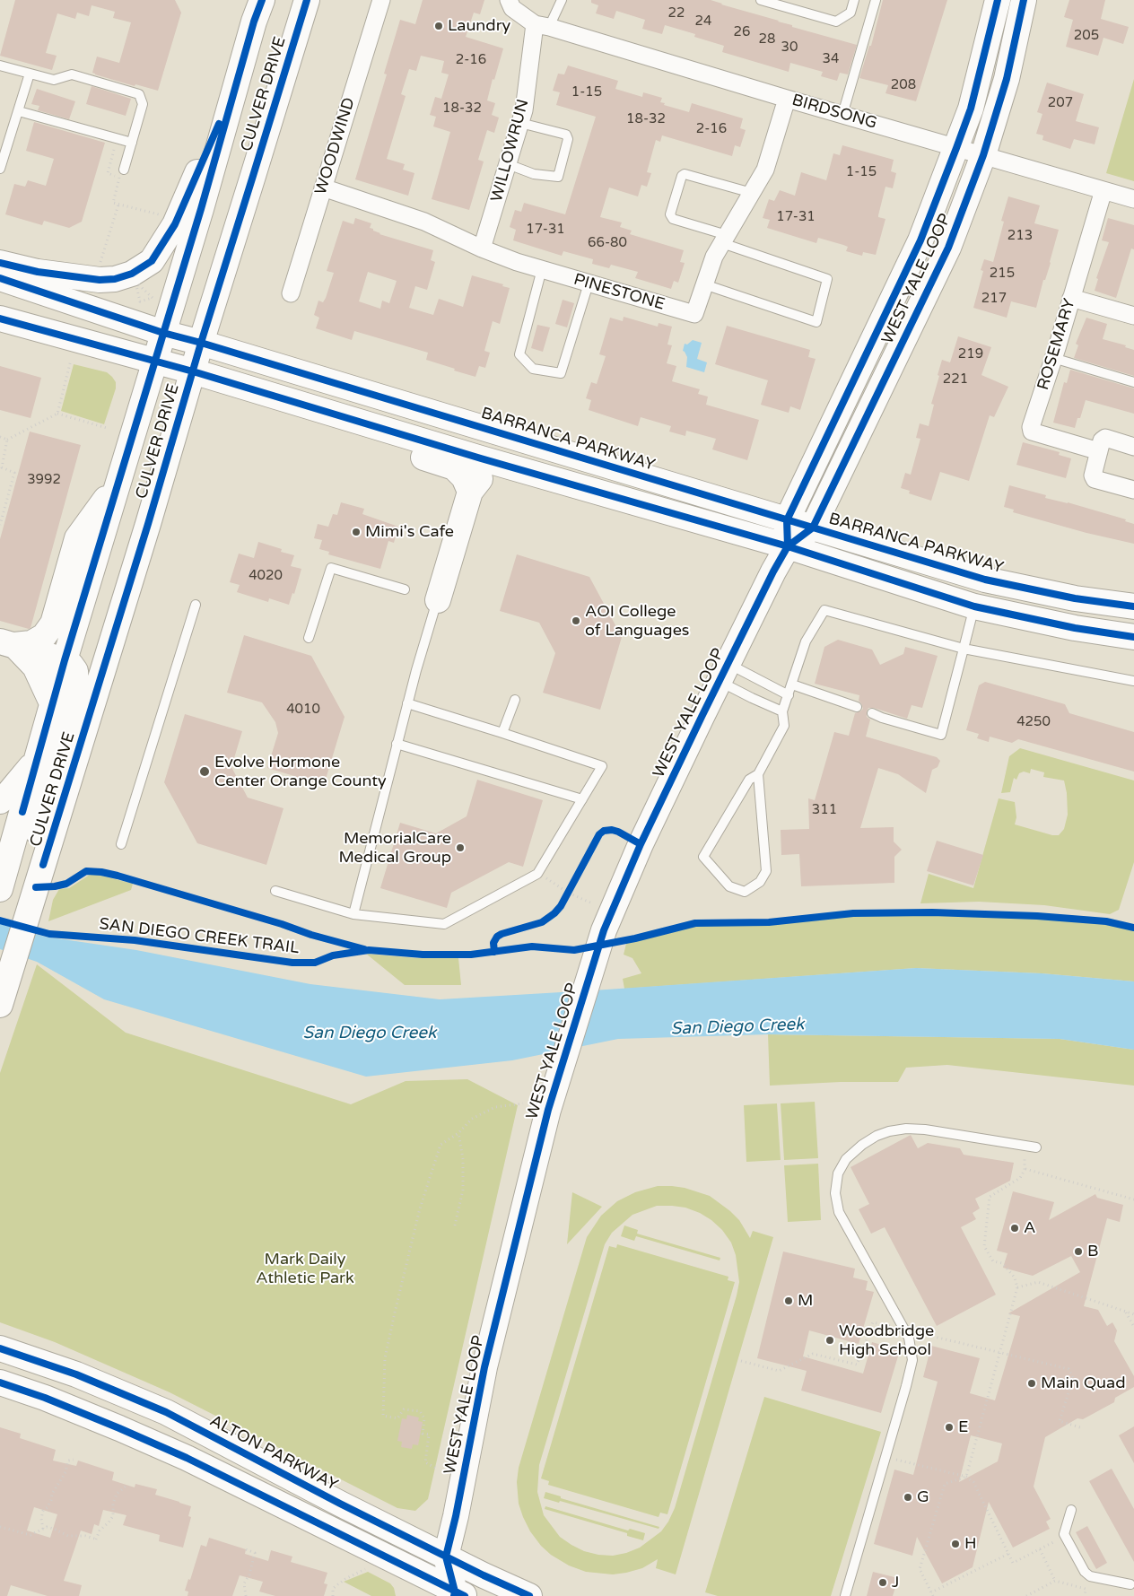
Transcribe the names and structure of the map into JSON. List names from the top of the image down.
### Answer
{
  "streets": {
    "main road": [
      "CULVER DRIVE",
      "WEST YALE LOOP",
      "BARRANCA PARKWAY",
      "ALTON PARKWAY"
    ],
    "street": [
      "BIRDSONG",
      "WOODWIND",
      "WILLOWRUN",
      "PINESTONE",
      "ROSEMARY"
    ],
    "cycle path": ["SAN DIEGO CREEK TRAIL"]
  },
  "crossings": [
    ["CULVER DRIVE", "BARRANCA PARKWAY"],
    ["BIRDSONG", "WILLOWRUN"],
    ["BIRDSONG", "WEST YALE LOOP"],
    ["BIRDSONG", "PINESTONE"],
    ["BIRDSONG", "ROSEMARY"],
    ["WOODWIND", "PINESTONE"],
    ["WILLOWRUN", "PINESTONE"],
    ["WEST YALE LOOP", "BARRANCA PARKWAY"],
    ["WEST YALE LOOP", "ALTON PARKWAY"]
  ],
  "water": ["San Diego Creek"],
  "parks": ["Mark Daily Athletic Park"],
  "places": [
    "Laundry",
    "Mimi's Cafe",
    "AOI College of Languages",
    "Evolve Hormone Center Orange County",
    "MemorialCare Medical Group",
    "A",
    "B",
    "M",
    "Woodbridge High School",
    "Main Quad",
    "E",
    "G",
    "H",
    "J"
  ],
  "house_numbers": [
    "22",
    "24",
    "26",
    "205",
    "28",
    "30",
    "34",
    "2-16",
    "208",
    "1-15",
    "207",
    "18-32",
    "18-32",
    "2-16",
    "1-15",
    "17-31",
    "17-31",
    "213",
    "66-80",
    "215",
    "217",
    "219",
    "221",
    "3992",
    "4020",
    "4010",
    "4250",
    "311"
  ]
}
